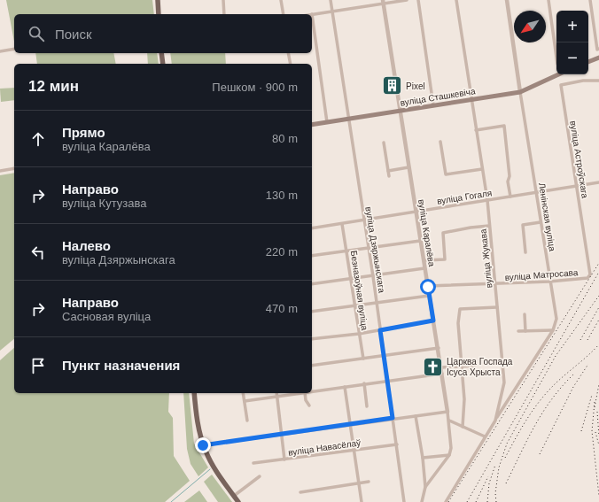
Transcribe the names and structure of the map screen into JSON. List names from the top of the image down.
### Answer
{
  "streets": {
    "main road": ["вуліца Сташкевіча"],
    "street": [
      "вуліца Астроўскага",
      "вуліца Гогаля",
      "Ленінская вуліца",
      "вуліца Каралёва",
      "вуліца Дзяржынскага",
      "вуліца Жукава",
      "вуліца Матросава",
      "Безназоўная вуліца",
      "вуліца Навасёлаў"
    ]
  },
  "crossings": [
    ["вуліца Сташкевіча", "Ленінская вуліца"],
    ["вуліца Сташкевіча", "вуліца Каралёва"],
    ["вуліца Сташкевіча", "вуліца Дзяржынскага"],
    ["вуліца Сташкевіча", "вуліца Жукава"],
    ["вуліца Астроўскага", "вуліца Гогаля"],
    ["вуліца Астроўскага", "вуліца Матросава"],
    ["вуліца Гогаля", "Ленінская вуліца"],
    ["вуліца Гогаля", "вуліца Каралёва"],
    ["вуліца Гогаля", "вуліца Дзяржынскага"],
    ["вуліца Гогаля", "вуліца Жукава"],
    ["вуліца Гогаля", "Безназоўная вуліца"],
    ["Ленінская вуліца", "вуліца Жукава"],
    ["Ленінская вуліца", "вуліца Матросава"],
    ["вуліца Каралёва", "вуліца Матросава"],
    ["вуліца Дзяржынскага", "вуліца Навасёлаў"],
    ["вуліца Жукава", "вуліца Матросава"]
  ],
  "places": {
    "building": ["Pixel"],
    "church": ["Царква Госпада Ісуса Хрыста"]
  },
  "north": "bottom left",
  "page": {
    "map_buttons": ["+", "−"],
    "search": "Поиск",
    "heading": ["12 мин", "Пешком · 900 m"],
    "list": [
      ["Прямо", "вуліца Каралёва", "80 m"],
      ["Направо", "вуліца Кутузава", "130 m"],
      ["Налево", "вуліца Дзяржынскага", "220 m"],
      ["Направо", "Сасновая вуліца", "470 m"],
      "Пункт назначения"
    ]
  }
}
